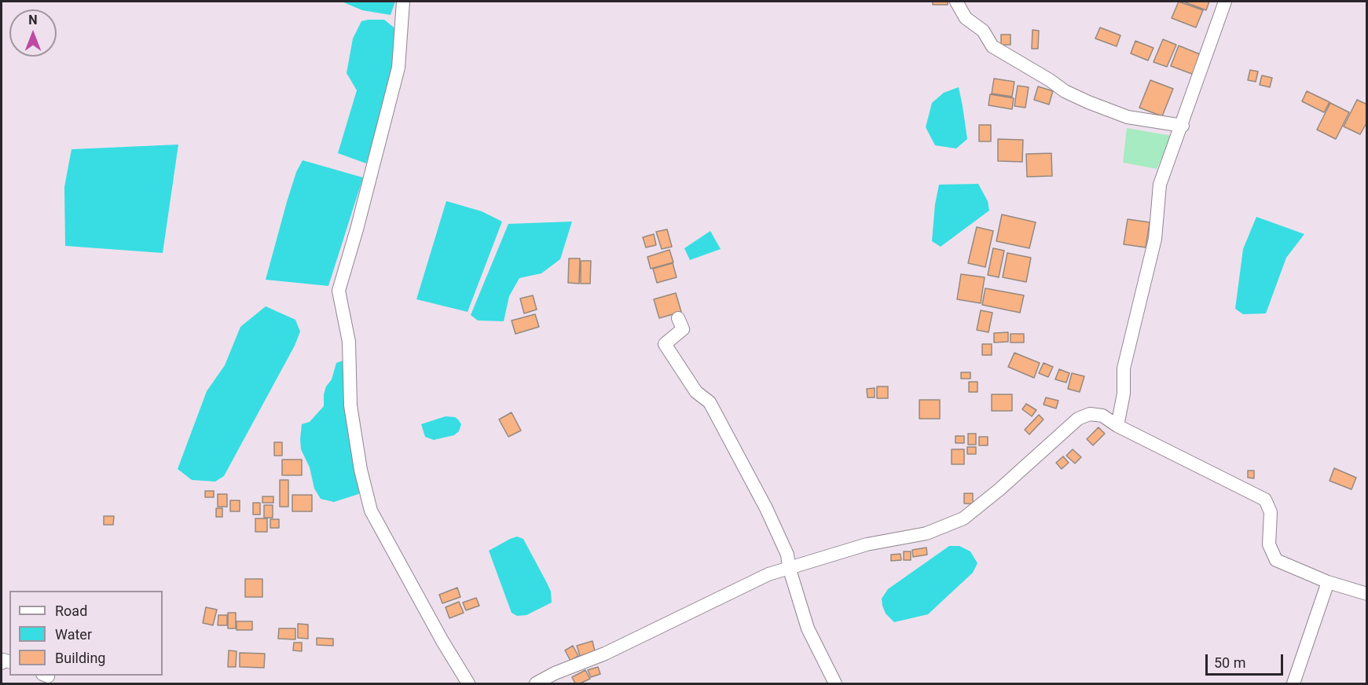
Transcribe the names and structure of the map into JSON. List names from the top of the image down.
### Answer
{
  "legend": ["Road", "Water", "Building"],
  "scale_bar": "50 m",
  "north": "top"
}
